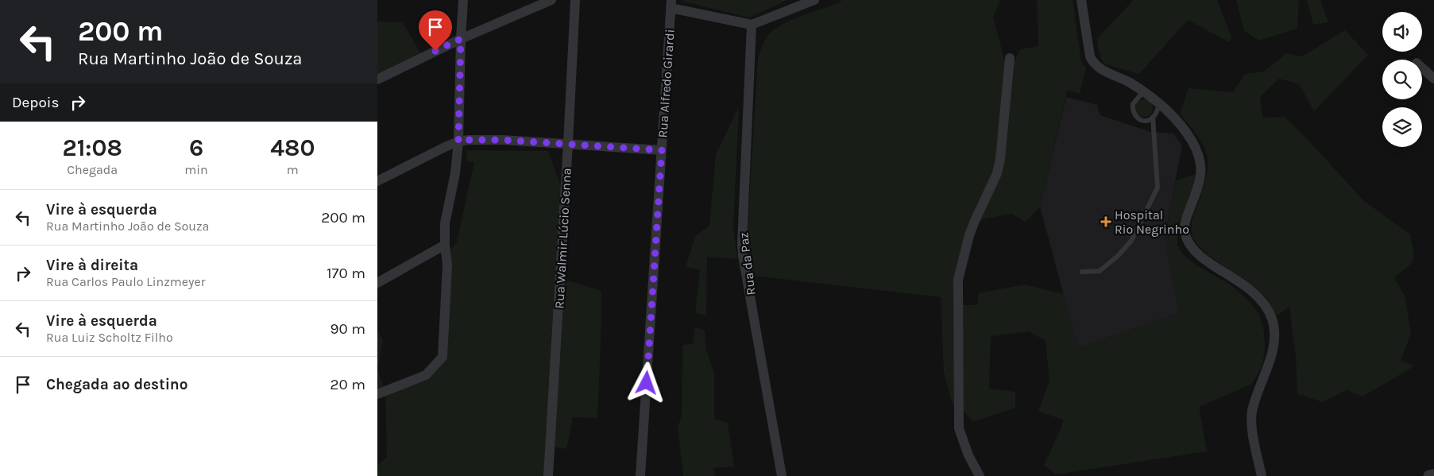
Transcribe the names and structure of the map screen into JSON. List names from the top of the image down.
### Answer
{
  "streets": {
    "street": ["Rua Alfredo Girardi", "Rua Walmir Lúcio Senna", "Rua da Paz"]
  },
  "places": {
    "health": ["Hospital Rio Negrinho"]
  },
  "page": {
    "turn": ["200 m", "Rua Martinho João de Souza"],
    "then": "Depois",
    "eta": [
      "21:08",
      "Chegada",
      "6",
      "min",
      "480",
      "m"
    ],
    "list": [
      {
        "name": "Vire à esquerda",
        "note": "Rua Martinho João de Souza",
        "value": "200 m"
      },
      {
        "name": "Vire à direita",
        "note": "Rua Carlos Paulo Linzmeyer",
        "value": "170 m"
      },
      {
        "name": "Vire à esquerda",
        "note": "Rua Luiz Scholtz Filho",
        "value": "90 m"
      },
      {
        "name": "Chegada ao destino",
        "value": "20 m"
      }
    ]
  }
}
